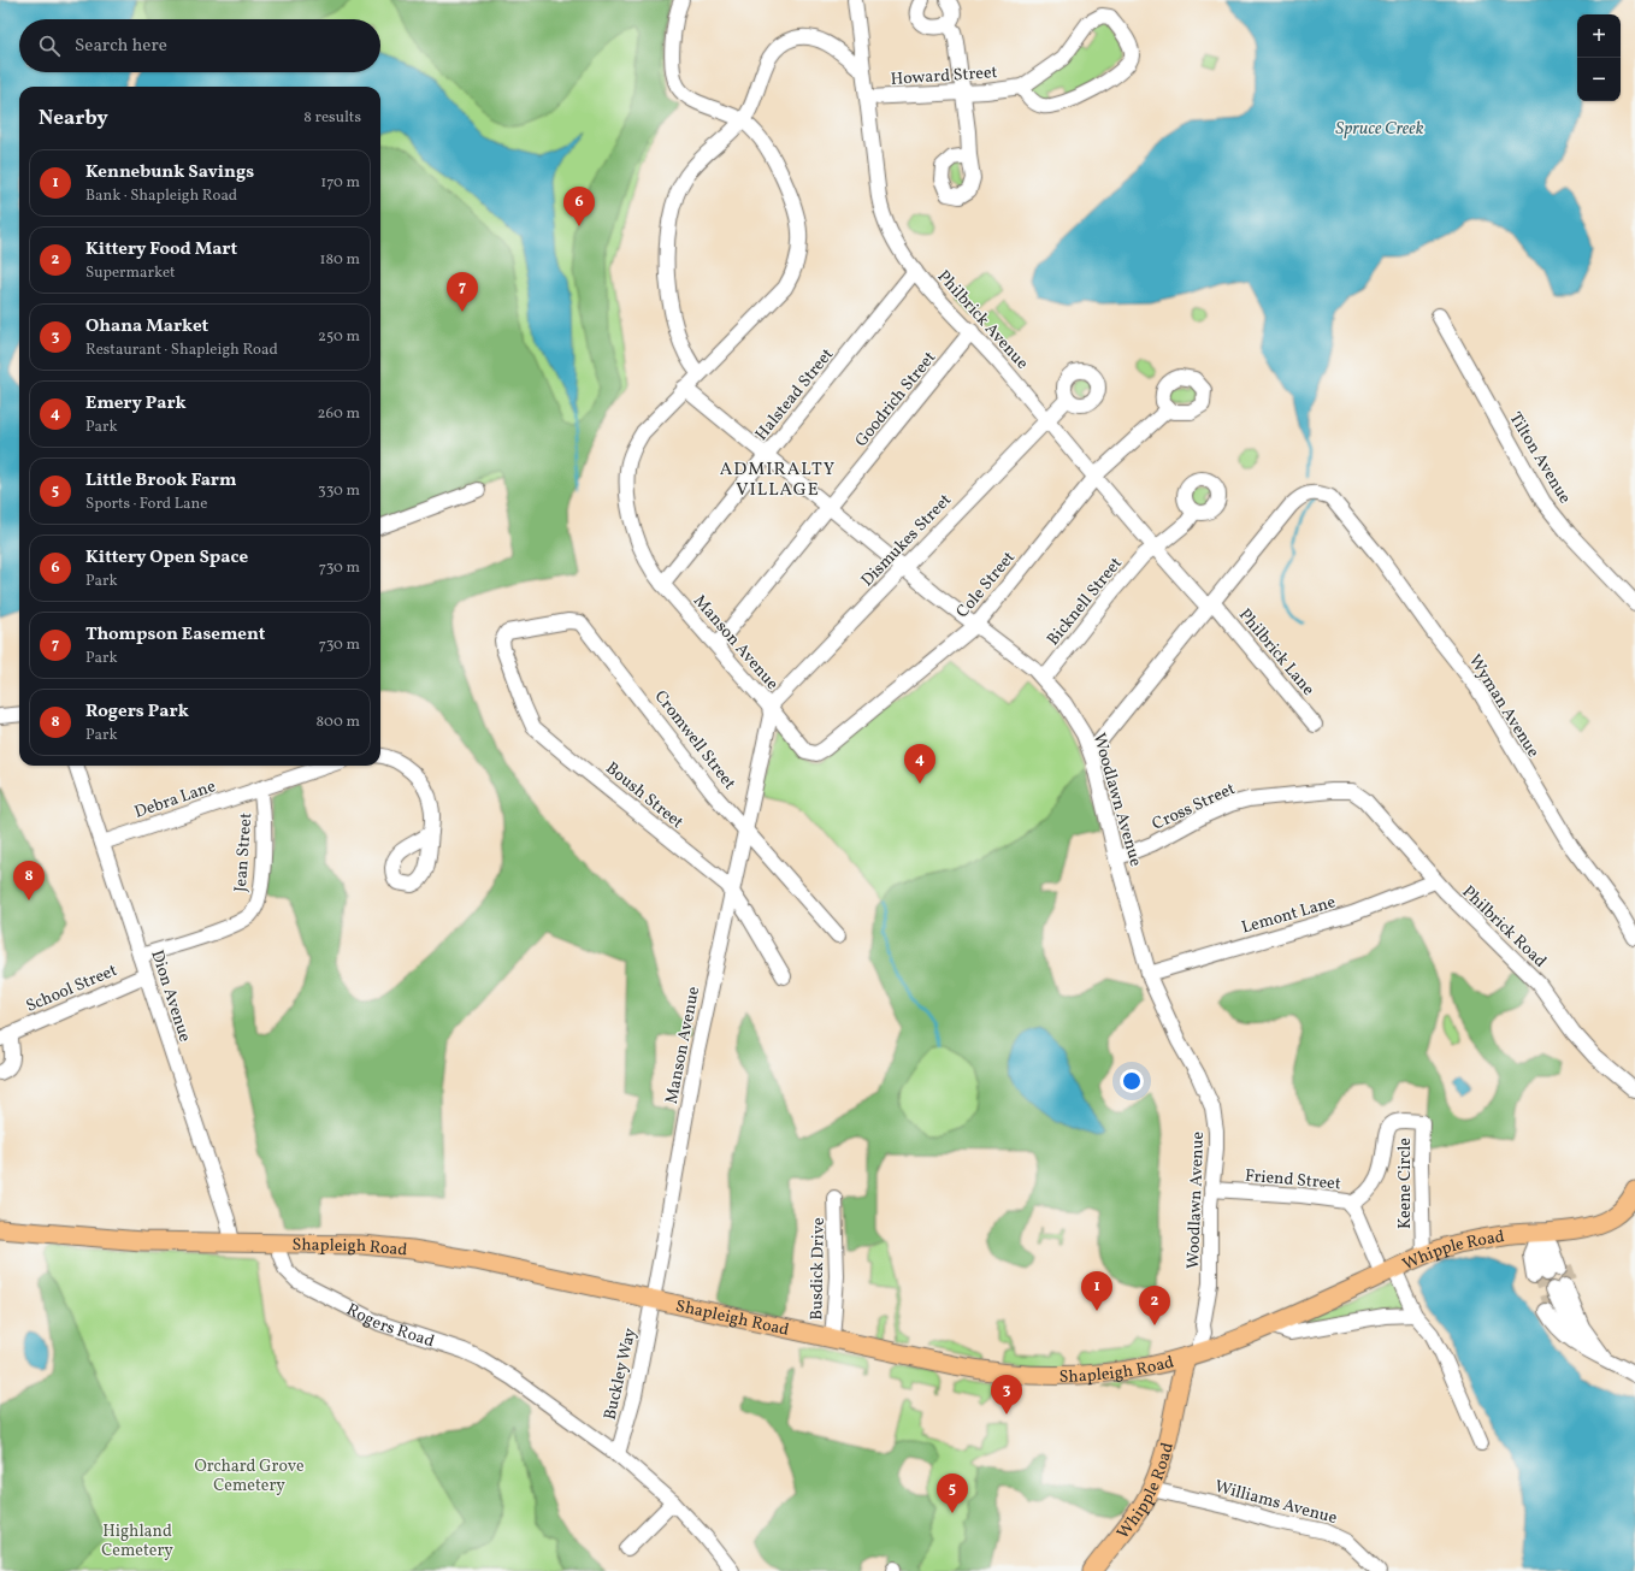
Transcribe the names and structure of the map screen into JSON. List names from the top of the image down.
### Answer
{
  "streets": {
    "main road": ["Shapleigh Road", "Whipple Road"],
    "street": [
      "Howard Street",
      "Philbrick Avenue",
      "Halstead Street",
      "Goodrich Street",
      "Tilton Avenue",
      "Dismukes Street",
      "Cole Street",
      "Bicknell Street",
      "Manson Avenue",
      "Philbrick Lane",
      "Wyman Avenue",
      "Cromwell Street",
      "Boush Street",
      "Debra Lane",
      "Woodlawn Avenue",
      "Cross Street",
      "Jean Street",
      "Lemont Lane",
      "Philbrick Road",
      "School Street",
      "Dion Avenue",
      "Friend Street",
      "Keene Circle",
      "Busdick Drive",
      "Rogers Road",
      "Buckley Way",
      "Williams Avenue"
    ]
  },
  "crossings": [
    ["Howard Street", "Philbrick Avenue"],
    ["Philbrick Avenue", "Halstead Street"],
    ["Philbrick Avenue", "Goodrich Street"],
    ["Philbrick Avenue", "Dismukes Street"],
    ["Philbrick Avenue", "Cole Street"],
    ["Philbrick Avenue", "Bicknell Street"],
    ["Philbrick Avenue", "Philbrick Lane"],
    ["Philbrick Avenue", "Wyman Avenue"],
    ["Halstead Street", "Manson Avenue"],
    ["Halstead Street", "Woodlawn Avenue"],
    ["Goodrich Street", "Manson Avenue"],
    ["Goodrich Street", "Woodlawn Avenue"],
    ["Dismukes Street", "Cole Street"],
    ["Dismukes Street", "Manson Avenue"],
    ["Dismukes Street", "Woodlawn Avenue"],
    ["Cole Street", "Manson Avenue"],
    ["Cole Street", "Woodlawn Avenue"],
    ["Bicknell Street", "Woodlawn Avenue"],
    ["Manson Avenue", "Cromwell Street"],
    ["Manson Avenue", "Boush Street"],
    ["Manson Avenue", "Woodlawn Avenue"],
    ["Manson Avenue", "Shapleigh Road"],
    ["Manson Avenue", "Buckley Way"],
    ["Philbrick Lane", "Wyman Avenue"],
    ["Cromwell Street", "Boush Street"],
    ["Debra Lane", "Jean Street"],
    ["Debra Lane", "Dion Avenue"],
    ["Woodlawn Avenue", "Cross Street"],
    ["Woodlawn Avenue", "Lemont Lane"],
    ["Woodlawn Avenue", "Friend Street"],
    ["Woodlawn Avenue", "Shapleigh Road"],
    ["Woodlawn Avenue", "Whipple Road"],
    ["Cross Street", "Philbrick Road"],
    ["Jean Street", "Dion Avenue"],
    ["Lemont Lane", "Philbrick Road"],
    ["School Street", "Dion Avenue"],
    ["Friend Street", "Keene Circle"],
    ["Friend Street", "Whipple Road"],
    ["Keene Circle", "Whipple Road"],
    ["Shapleigh Road", "Whipple Road"],
    ["Shapleigh Road", "Busdick Drive"],
    ["Shapleigh Road", "Rogers Road"],
    ["Shapleigh Road", "Buckley Way"],
    ["Whipple Road", "Williams Avenue"],
    ["Rogers Road", "Buckley Way"]
  ],
  "districts": ["ADMIRALTY VILLAGE"],
  "water": ["Spruce Creek"],
  "parks": ["Orchard Grove Cemetery", "Highland Cemetery"],
  "page": {
    "map_buttons": ["+", "−"],
    "search": "Search here",
    "heading": ["Nearby", "8 results"],
    "list": [
      {
        "mark": "1",
        "name": "Kennebunk Savings",
        "note": "Bank · Shapleigh Road",
        "value": "170 m"
      },
      {
        "mark": "2",
        "name": "Kittery Food Mart",
        "note": "Supermarket",
        "value": "180 m"
      },
      {
        "mark": "3",
        "name": "Ohana Market",
        "note": "Restaurant · Shapleigh Road",
        "value": "250 m"
      },
      {
        "mark": "4",
        "name": "Emery Park",
        "note": "Park",
        "value": "260 m"
      },
      {
        "mark": "5",
        "name": "Little Brook Farm",
        "note": "Sports · Ford Lane",
        "value": "330 m"
      },
      {
        "mark": "6",
        "name": "Kittery Open Space",
        "note": "Park",
        "value": "730 m"
      },
      {
        "mark": "7",
        "name": "Thompson Easement",
        "note": "Park",
        "value": "730 m"
      },
      {
        "mark": "8",
        "name": "Rogers Park",
        "note": "Park",
        "value": "800 m"
      }
    ],
    "pins": [
      "6",
      "7",
      "4",
      "8",
      "1",
      "2",
      "3",
      "5"
    ]
  }
}
